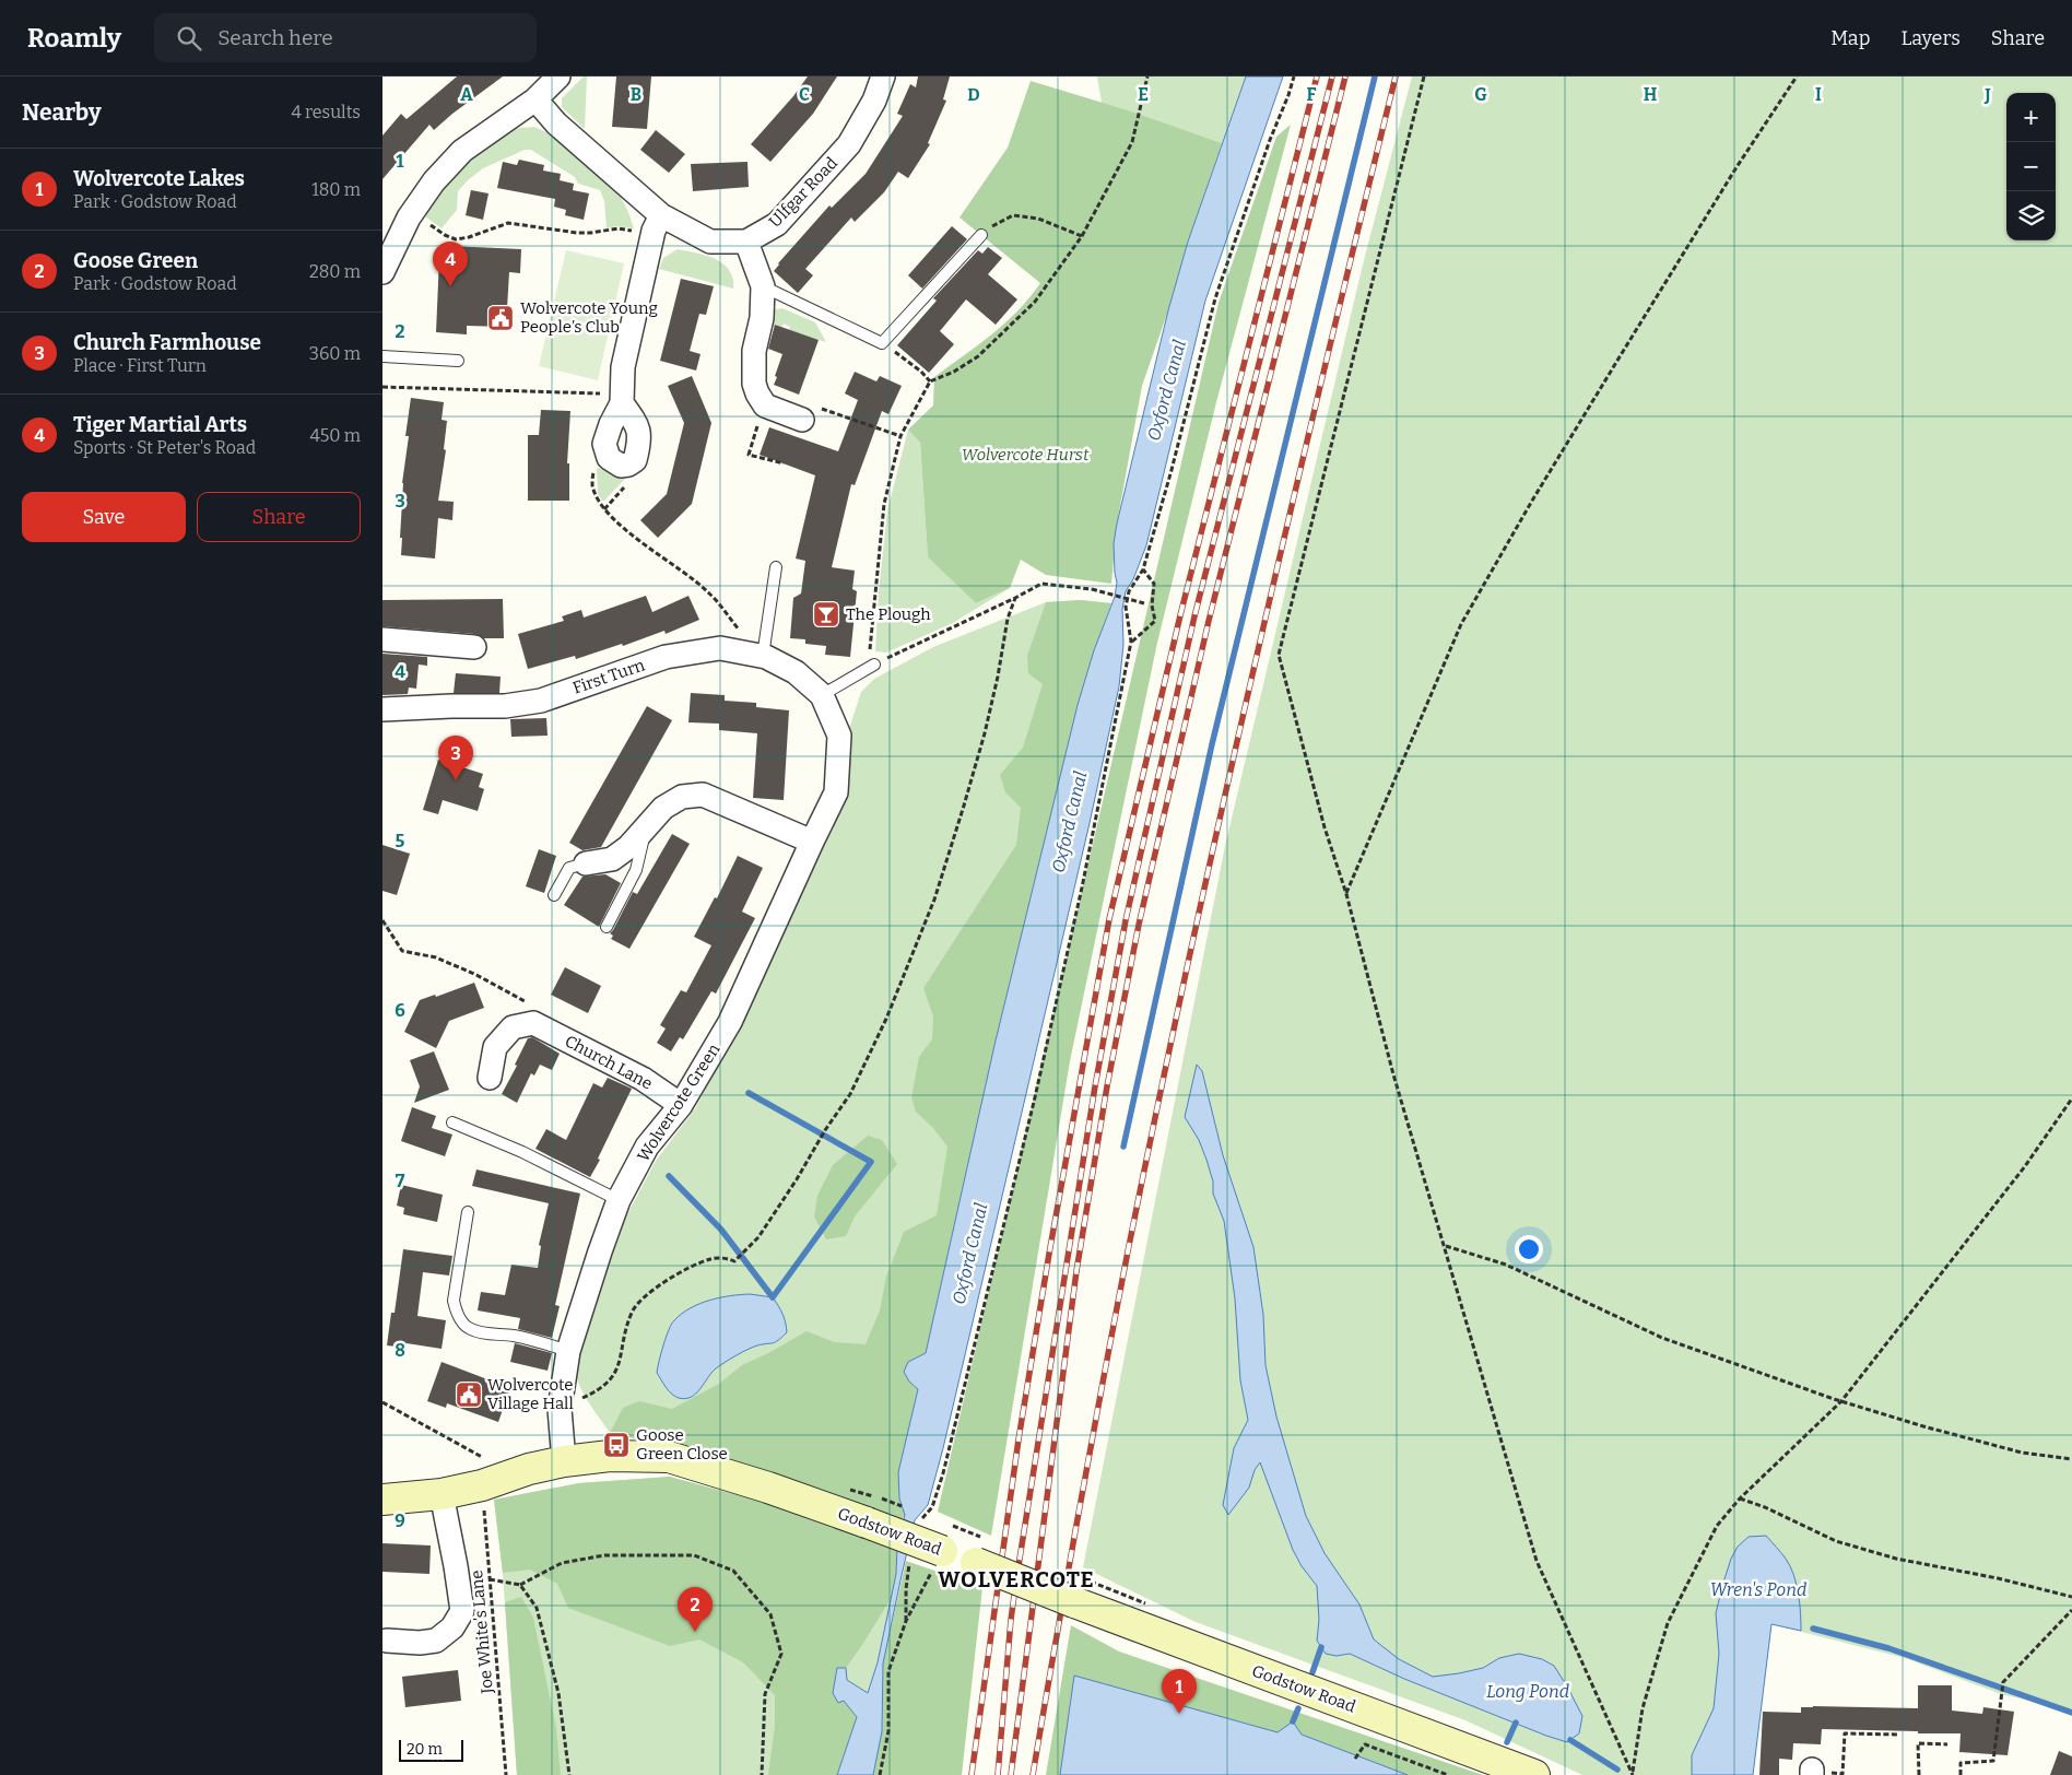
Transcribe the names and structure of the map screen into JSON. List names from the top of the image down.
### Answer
{
  "streets": {
    "street": [
      "Ulfgar Road",
      "First Turn",
      "Church Lane",
      "Wolvercote Green",
      "Godstow Road"
    ],
    "path": ["Joe White’s Lane"]
  },
  "crossings": [
    ["First Turn", "Wolvercote Green"],
    ["Church Lane", "Wolvercote Green"],
    ["Wolvercote Green", "Godstow Road"],
    ["Godstow Road", "Joe White’s Lane"]
  ],
  "districts": ["WOLVERCOTE"],
  "water": ["Oxford Canal", "Wren's Pond", "Long Pond"],
  "parks": ["Wolvercote Hurst"],
  "places": {
    "public building": ["Wolvercote Young People’s Club", "Wolvercote Village Hall"],
    "bar": ["The Plough"],
    "bus stop": ["Goose Green Close"]
  },
  "scale_bar": "20 m",
  "page": {
    "header": "Roamly",
    "search": "Search here",
    "nav": ["Map", "Layers", "Share"],
    "heading": ["Nearby", "4 results"],
    "map_buttons": ["+", "−"],
    "list": [
      {
        "mark": "1",
        "name": "Wolvercote Lakes",
        "note": "Park · Godstow Road",
        "value": "180 m"
      },
      {
        "mark": "2",
        "name": "Goose Green",
        "note": "Park · Godstow Road",
        "value": "280 m"
      },
      {
        "mark": "3",
        "name": "Church Farmhouse",
        "note": "Place · First Turn",
        "value": "360 m"
      },
      {
        "mark": "4",
        "name": "Tiger Martial Arts",
        "note": "Sports · St Peter's Road",
        "value": "450 m"
      }
    ],
    "pins": [
      "4",
      "3",
      "2",
      "1"
    ],
    "buttons": ["Save", "Share"],
    "scale": "20 m"
  },
  "grid": {
    "columns": [
      "A",
      "B",
      "C",
      "D",
      "E",
      "F",
      "G",
      "H",
      "I",
      "J"
    ],
    "rows": [
      "1",
      "2",
      "3",
      "4",
      "5",
      "6",
      "7",
      "8",
      "9"
    ]
  }
}
